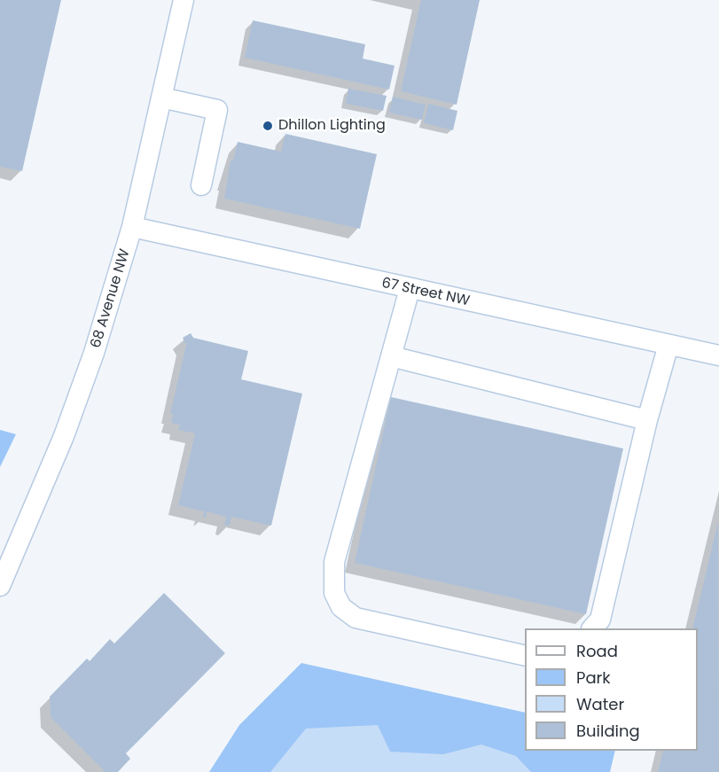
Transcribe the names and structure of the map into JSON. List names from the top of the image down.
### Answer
{
  "streets": {
    "street": ["67 Street NW", "68 Avenue NW"]
  },
  "crossings": [
    ["67 Street NW", "68 Avenue NW"]
  ],
  "places": ["Dhillon Lighting"],
  "legend": [
    "Road",
    "Park",
    "Water",
    "Building"
  ]
}
